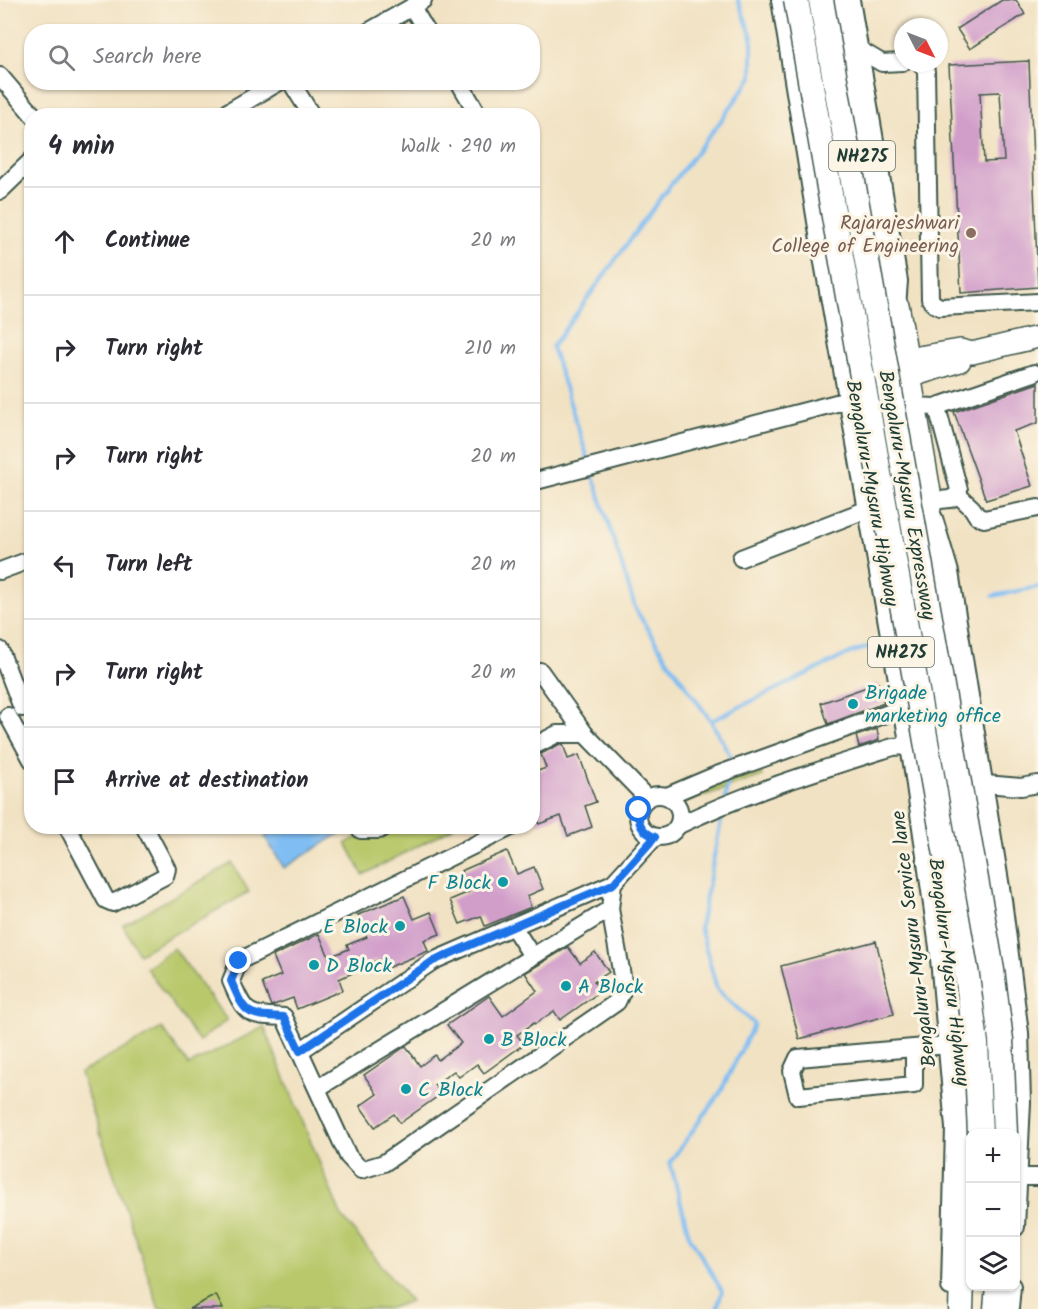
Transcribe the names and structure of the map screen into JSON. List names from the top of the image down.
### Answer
{
  "streets": {
    "highway": ["NH275", "Bengaluru-Mysuru Highway", "Bengaluru-Mysuru Expressway"],
    "street": ["Bengaluru-Mysuru Service lane"]
  },
  "places": [
    "Rajarajeshwari College of Engineering",
    "Brigade marketing office",
    "F Block",
    "E Block",
    "D Block",
    "A Block",
    "B Block",
    "C Block"
  ],
  "north": "bottom right",
  "page": {
    "search": "Search here",
    "heading": ["4 min", "Walk · 290 m"],
    "list": [
      ["Continue", "20 m"],
      ["Turn right", "210 m"],
      ["Turn right", "20 m"],
      ["Turn left", "20 m"],
      ["Turn right", "20 m"],
      "Arrive at destination"
    ],
    "map_buttons": ["+", "−"]
  }
}
